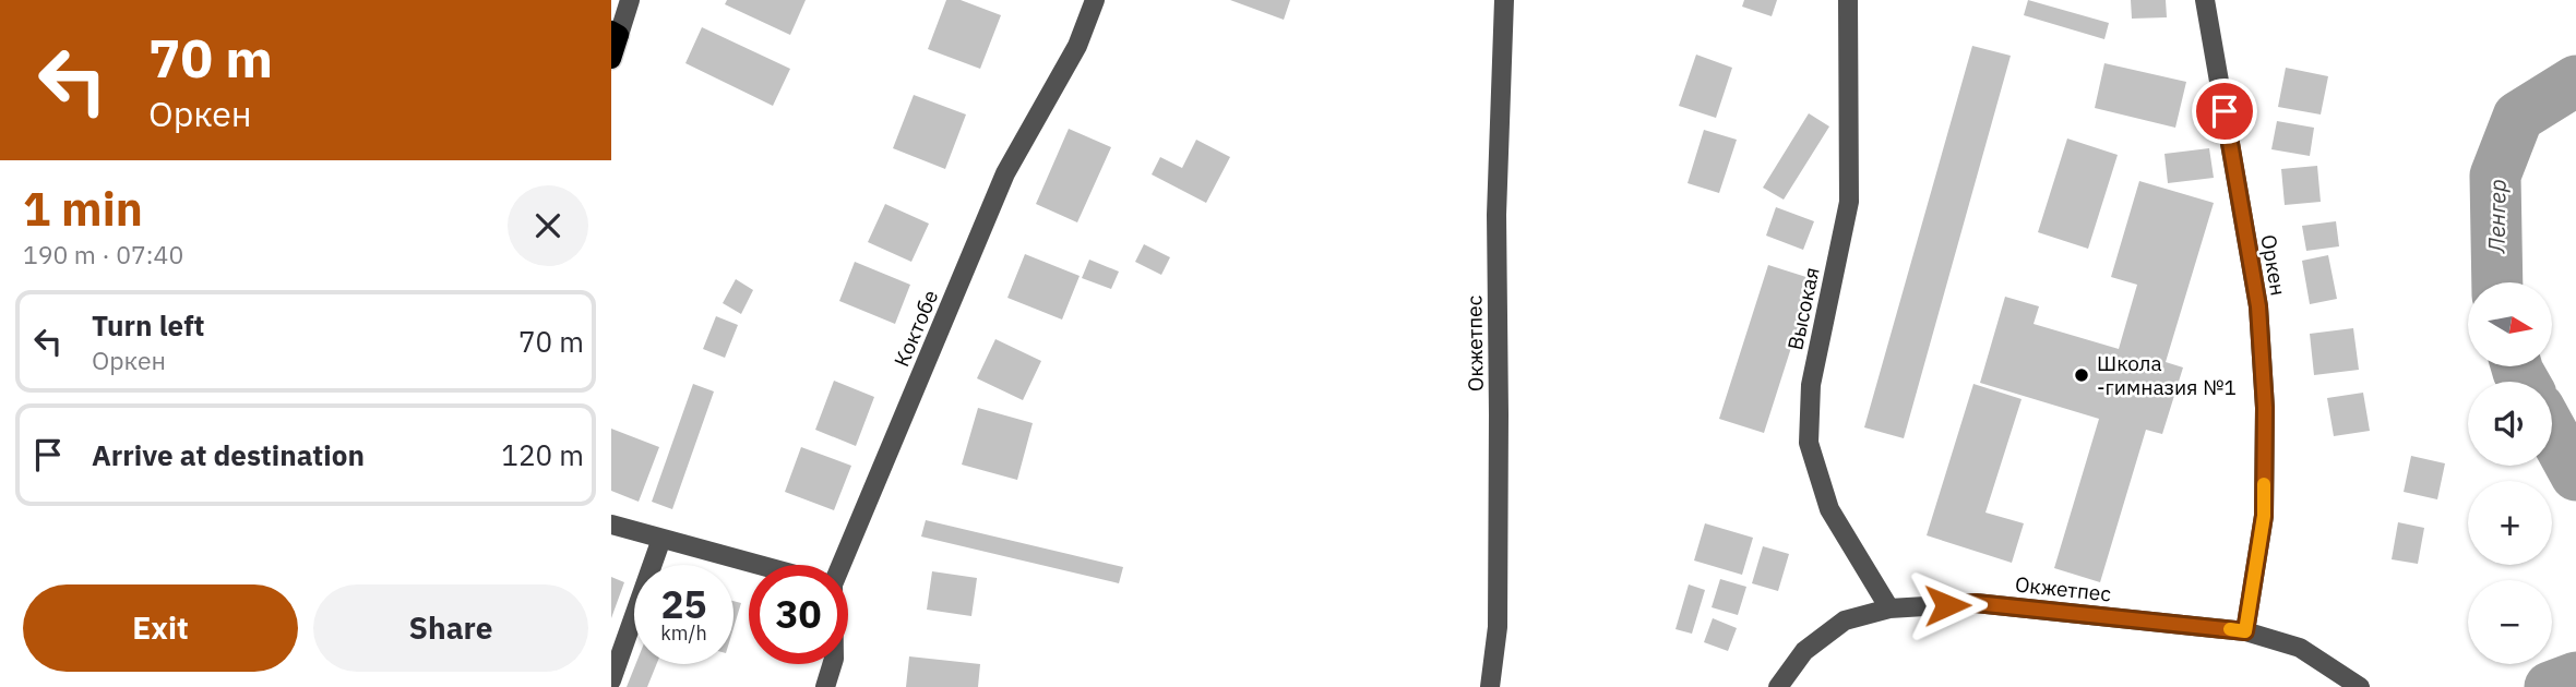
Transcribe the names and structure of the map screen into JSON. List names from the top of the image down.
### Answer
{
  "streets": {
    "street": [
      "Оркен",
      "Высокая",
      "Коктобе",
      "Окжетпес"
    ]
  },
  "crossings": [
    ["Оркен", "Окжетпес"],
    ["Высокая", "Окжетпес"]
  ],
  "water": ["Ленгер"],
  "places": ["Школа -гимназия №1"],
  "north": "right",
  "page": {
    "turn": ["70 m", "Оркен"],
    "heading": ["1 min", "190 m · 07:40"],
    "map_buttons": ["+", "−"],
    "list": [
      {
        "name": "Turn left",
        "note": "Оркен",
        "value": "70 m"
      },
      {
        "name": "Arrive at destination",
        "value": "120 m"
      }
    ],
    "speed": "25 km/h",
    "limit": "30",
    "buttons": ["Exit", "Share"]
  }
}
